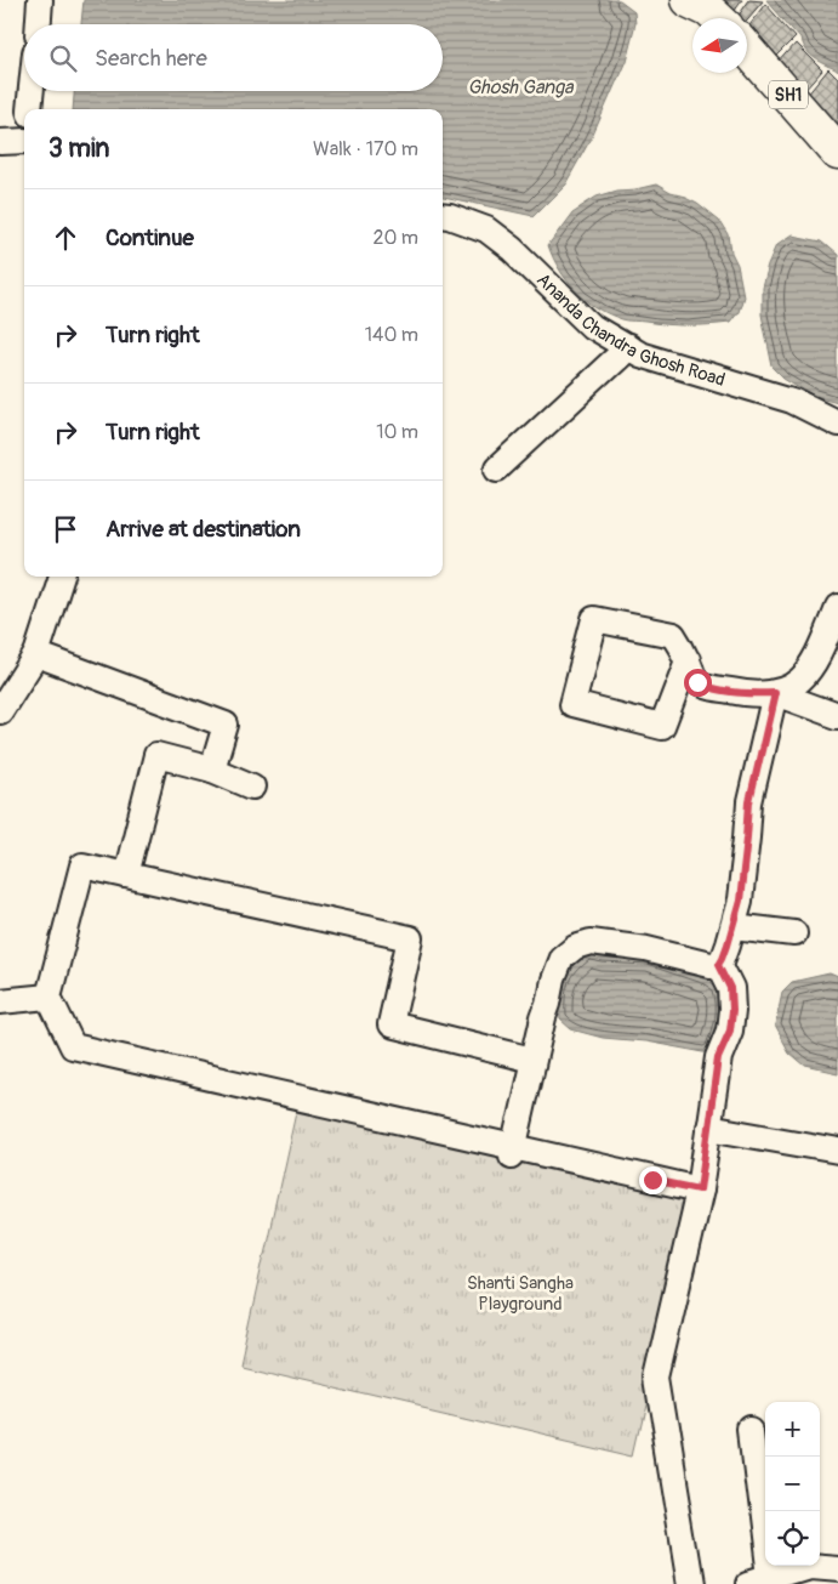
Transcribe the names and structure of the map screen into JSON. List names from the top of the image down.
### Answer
{
  "streets": {
    "main road": ["SH1"],
    "street": ["Ananda Chandra Ghosh Road"]
  },
  "water": ["Ghosh Ganga"],
  "parks": ["Shanti Sangha Playground"],
  "north": "left",
  "page": {
    "search": "Search here",
    "heading": ["3 min", "Walk · 170 m"],
    "list": [
      ["Continue", "20 m"],
      ["Turn right", "140 m"],
      ["Turn right", "10 m"],
      "Arrive at destination"
    ],
    "map_buttons": ["+", "−"]
  }
}
